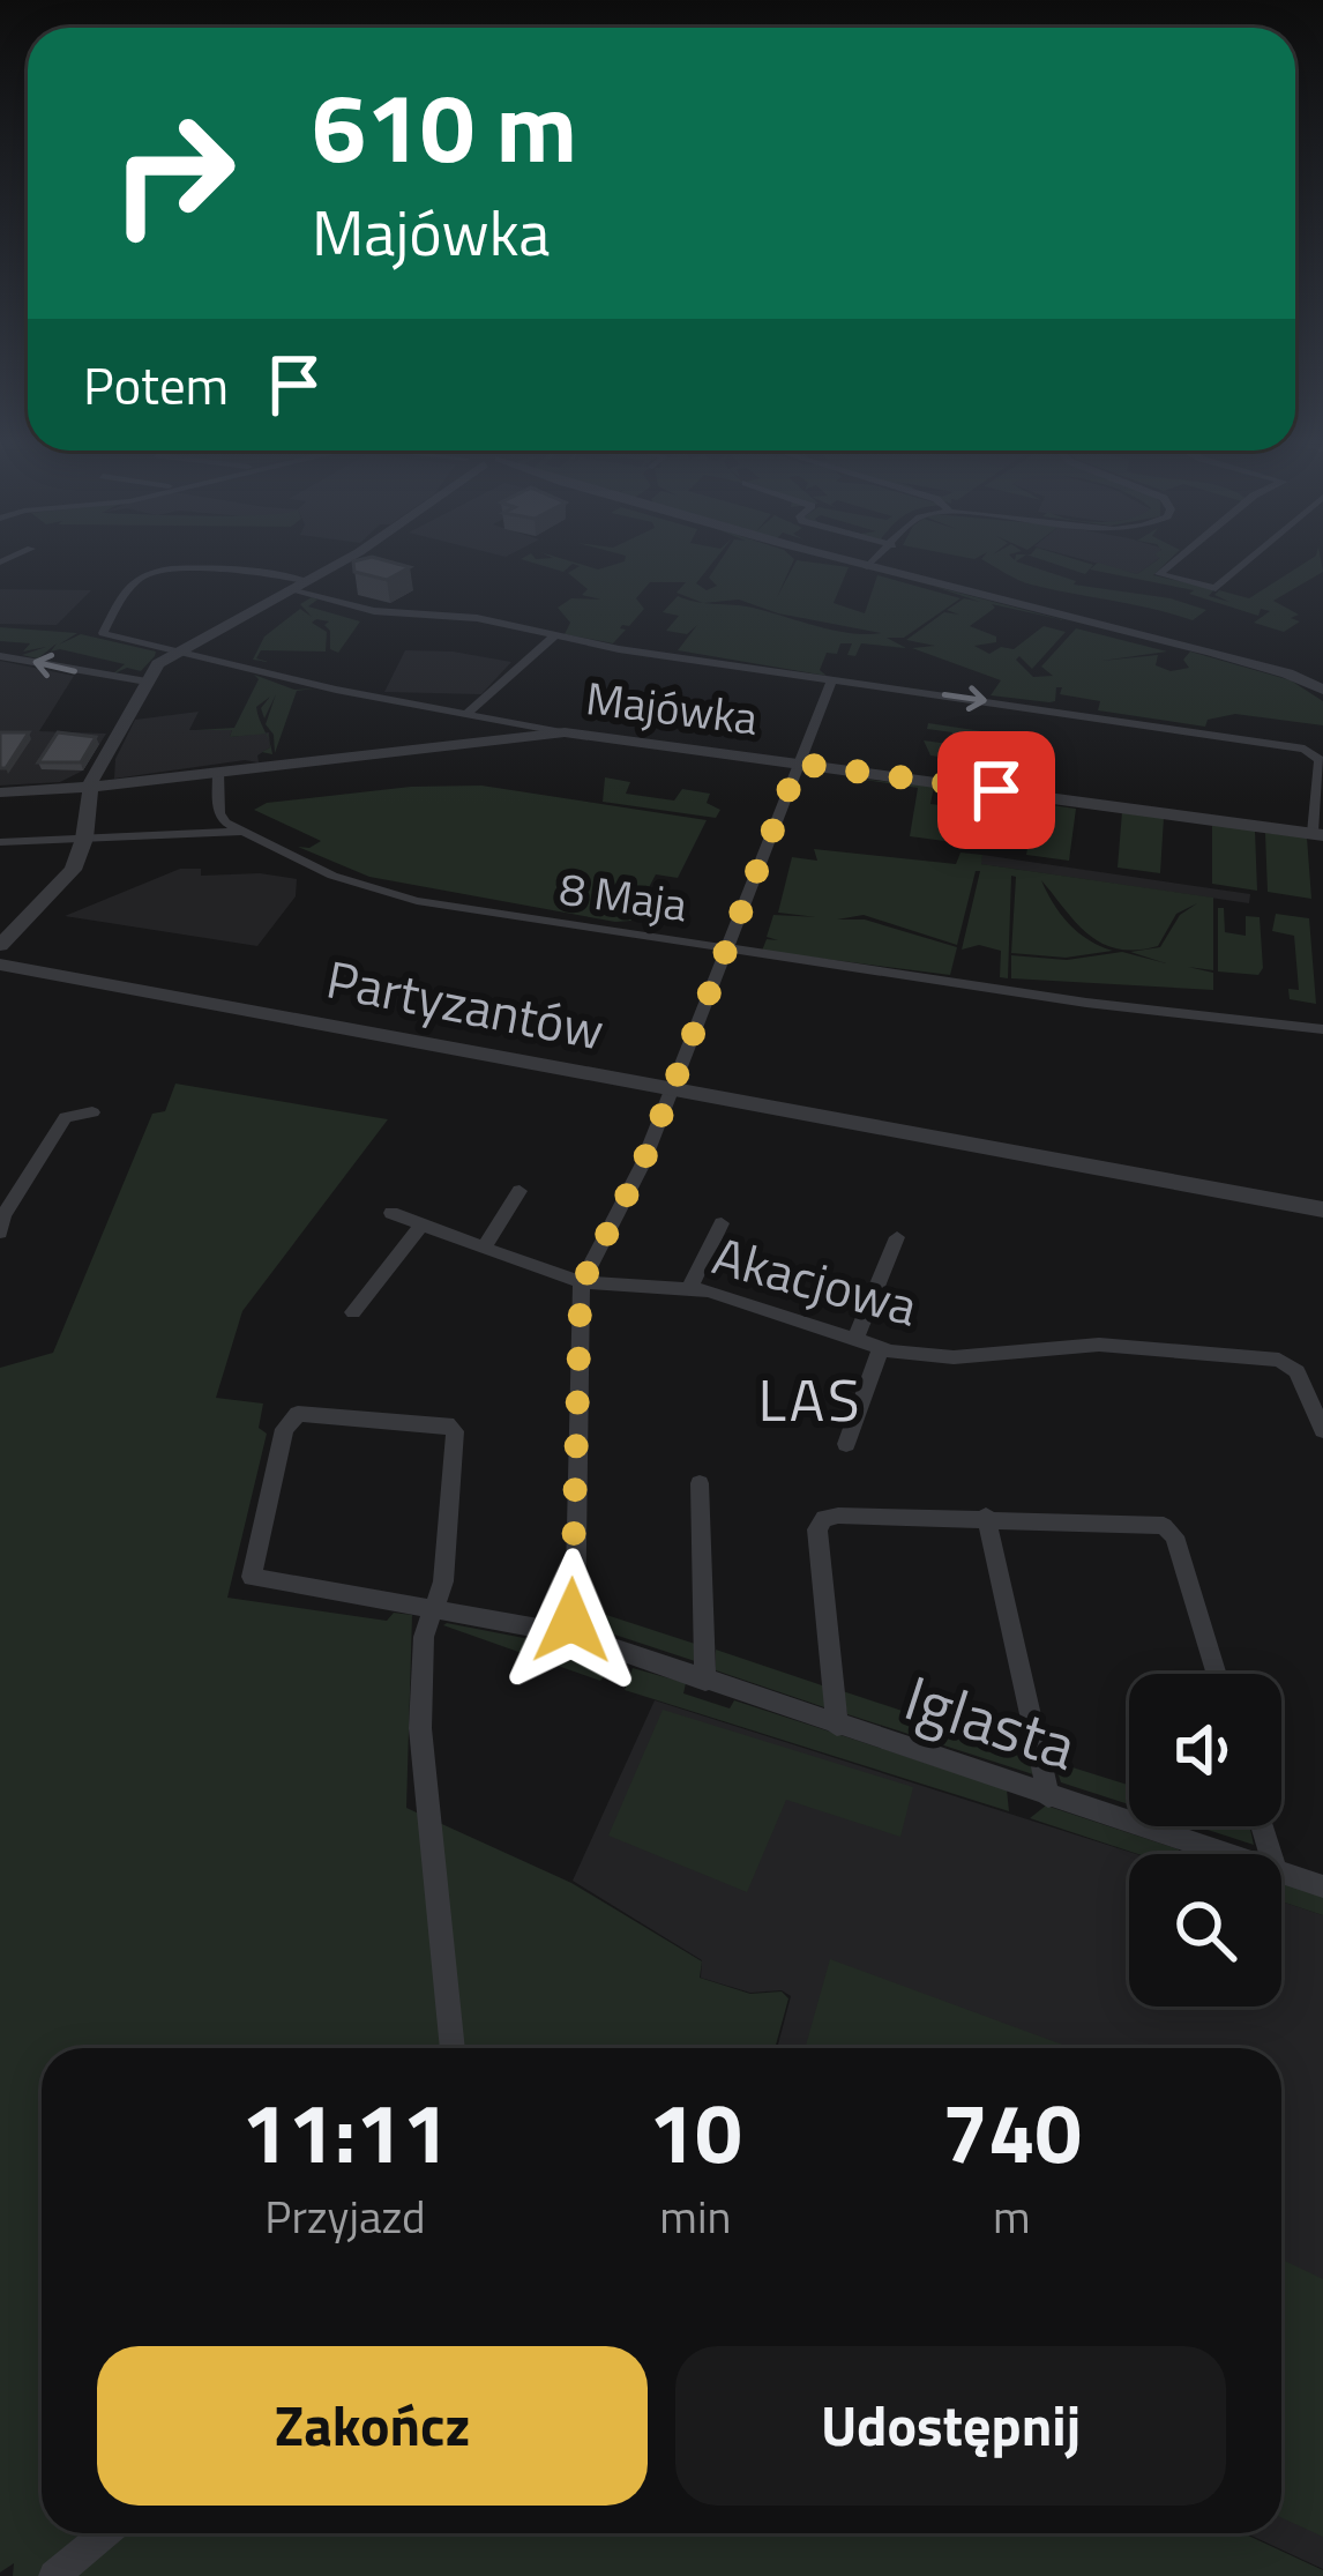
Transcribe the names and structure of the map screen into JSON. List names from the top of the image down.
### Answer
{
  "streets": {
    "street": [
      "Majówka",
      "8 Maja",
      "Partyzantów",
      "Akacjowa",
      "Iglasta"
    ]
  },
  "districts": ["LAS"],
  "page": {
    "turn": ["610 m", "Majówka"],
    "then": "Potem",
    "eta": [
      "11:11",
      "Przyjazd",
      "10",
      "min",
      "740",
      "m"
    ],
    "buttons": ["Zakończ", "Udostępnij"]
  }
}
